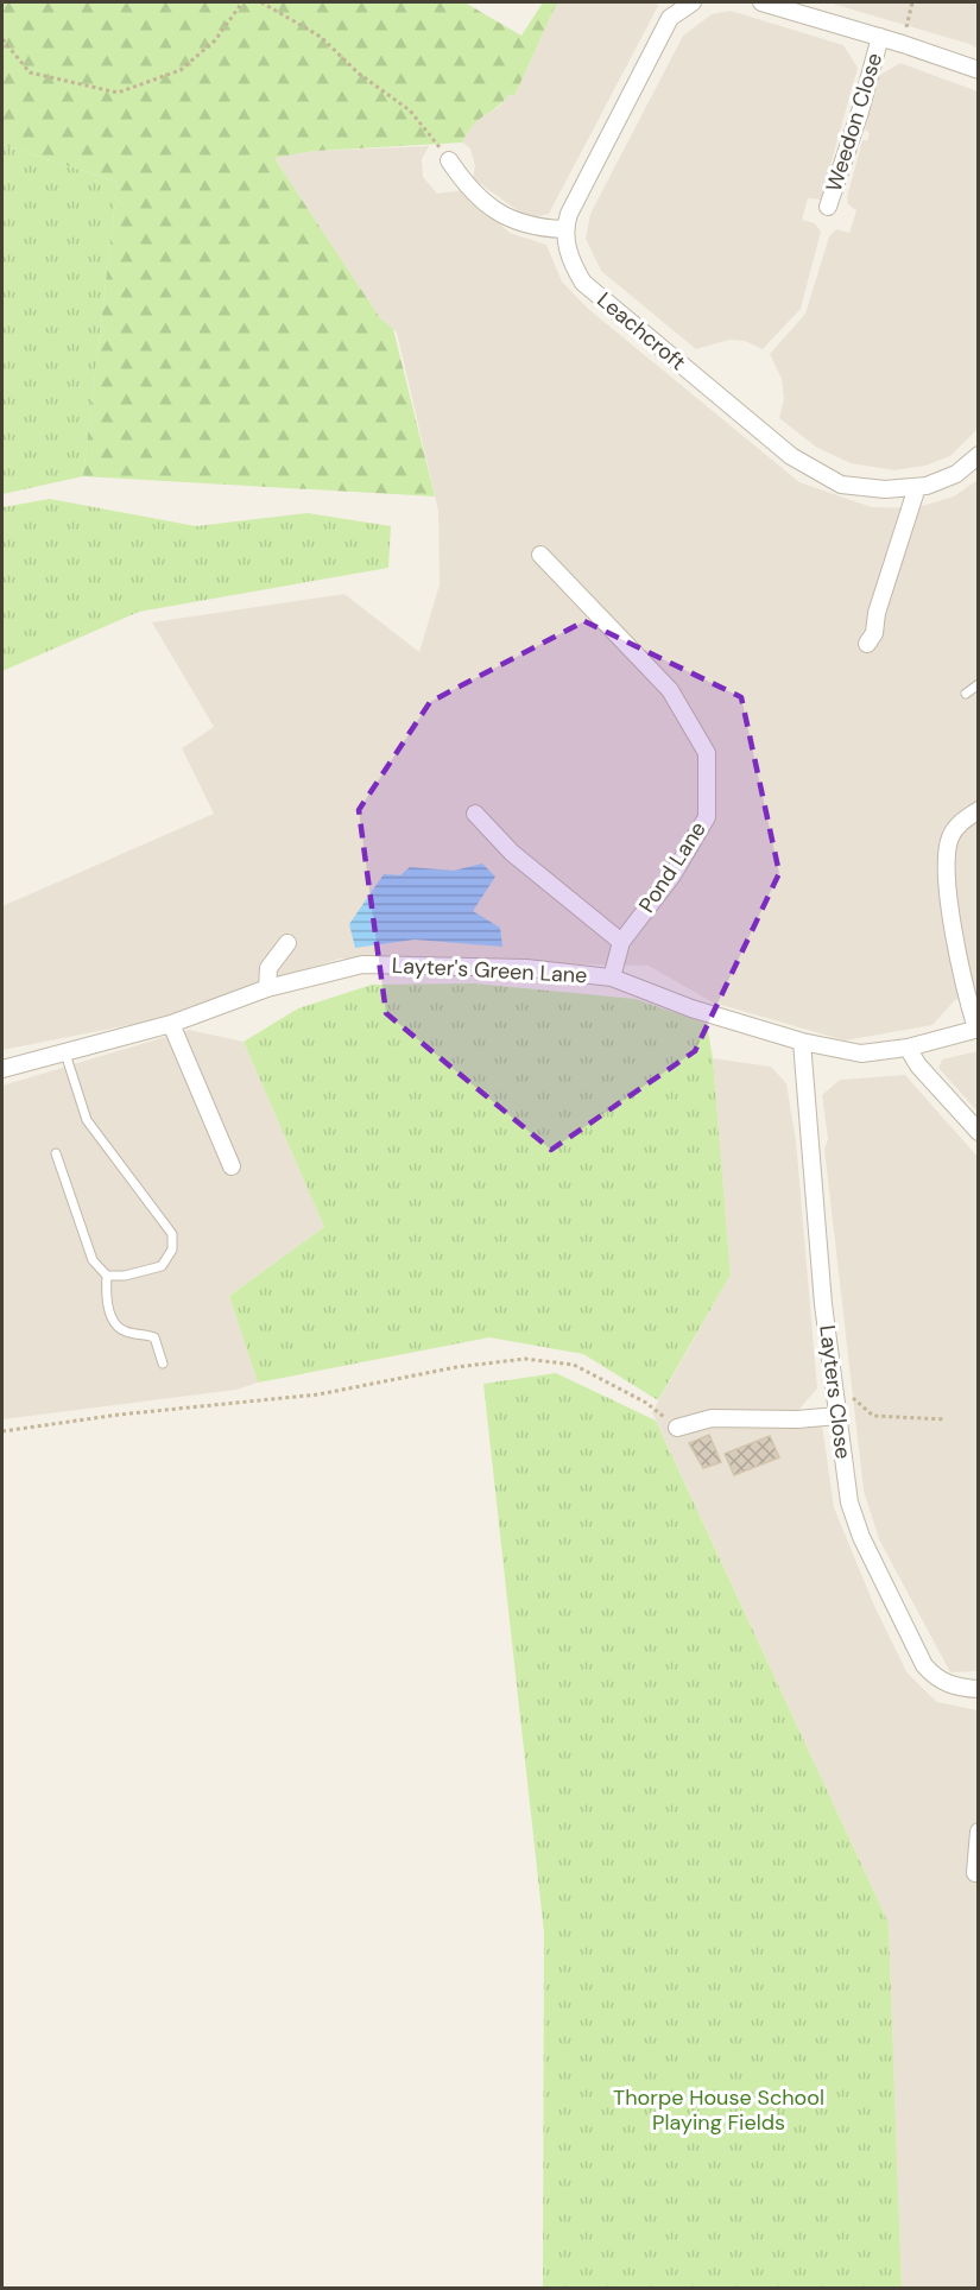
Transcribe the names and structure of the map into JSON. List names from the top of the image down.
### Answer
{
  "streets": {
    "street": [
      "Weedon Close",
      "Leachcroft",
      "Pond Lane",
      "Layter's Green Lane",
      "Layters Close"
    ]
  },
  "crossings": [
    ["Pond Lane", "Layter's Green Lane"],
    ["Layter's Green Lane", "Layters Close"]
  ],
  "parks": ["Thorpe House School Playing Fields"]
}
